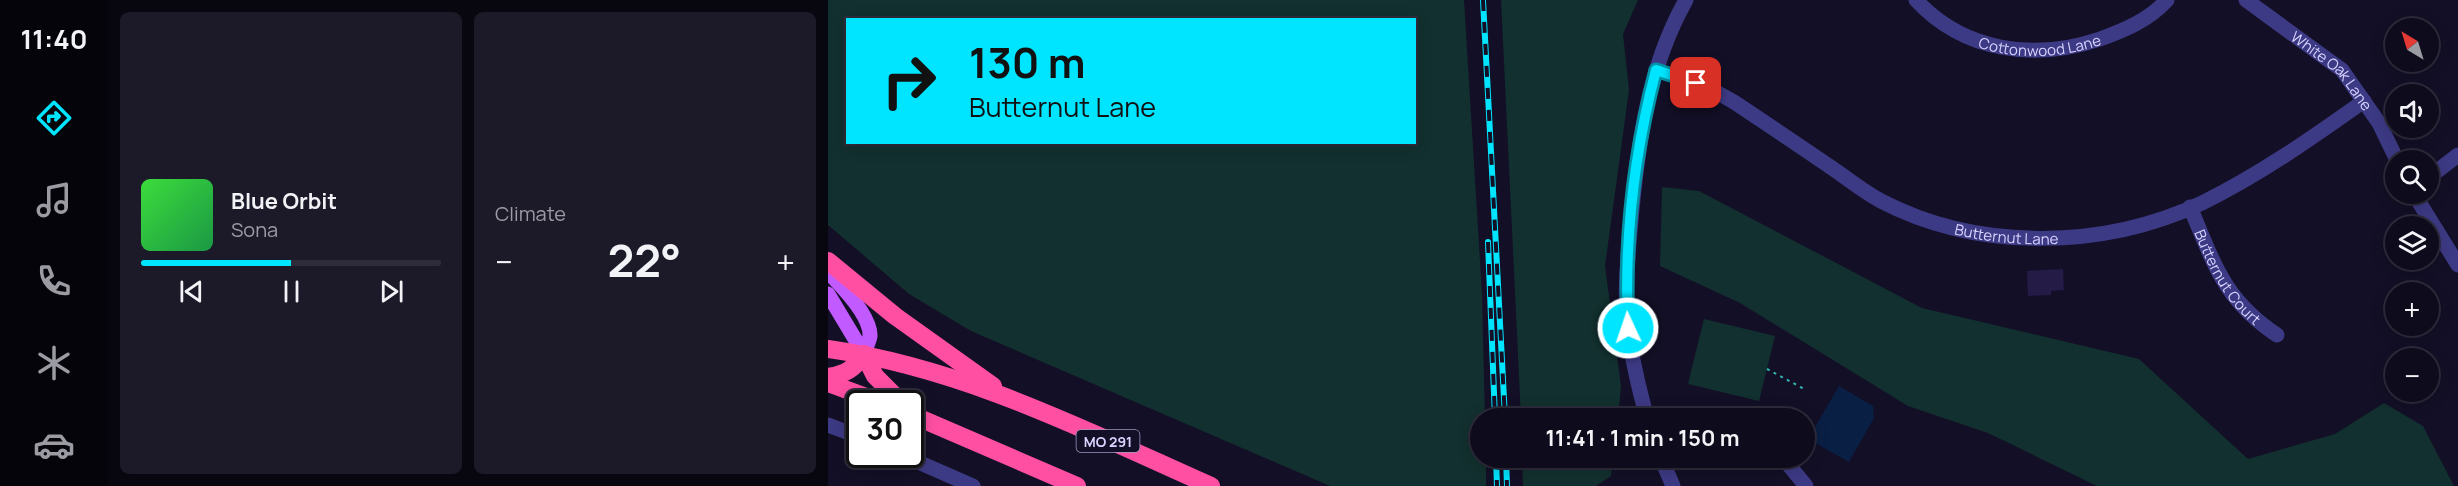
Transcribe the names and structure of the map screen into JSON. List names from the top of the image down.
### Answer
{
  "streets": {
    "highway": ["MO 291"],
    "street": [
      "Cottonwood Lane",
      "White Oak Lane",
      "Butternut Lane",
      "Butternut Court"
    ]
  },
  "crossings": [
    ["White Oak Lane", "Butternut Lane"],
    ["Butternut Lane", "Butternut Court"]
  ],
  "north": "top left",
  "page": {
    "tabs": "11:40",
    "tile": "Climate",
    "map_buttons": ["+", "−"],
    "turn": ["130 m", "Butternut Lane"],
    "song": ["Blue Orbit", "Sona"],
    "heat": ["−", "22°", "+"],
    "limit": "30",
    "trip": "11:41 · 1 min · 150 m"
  }
}
